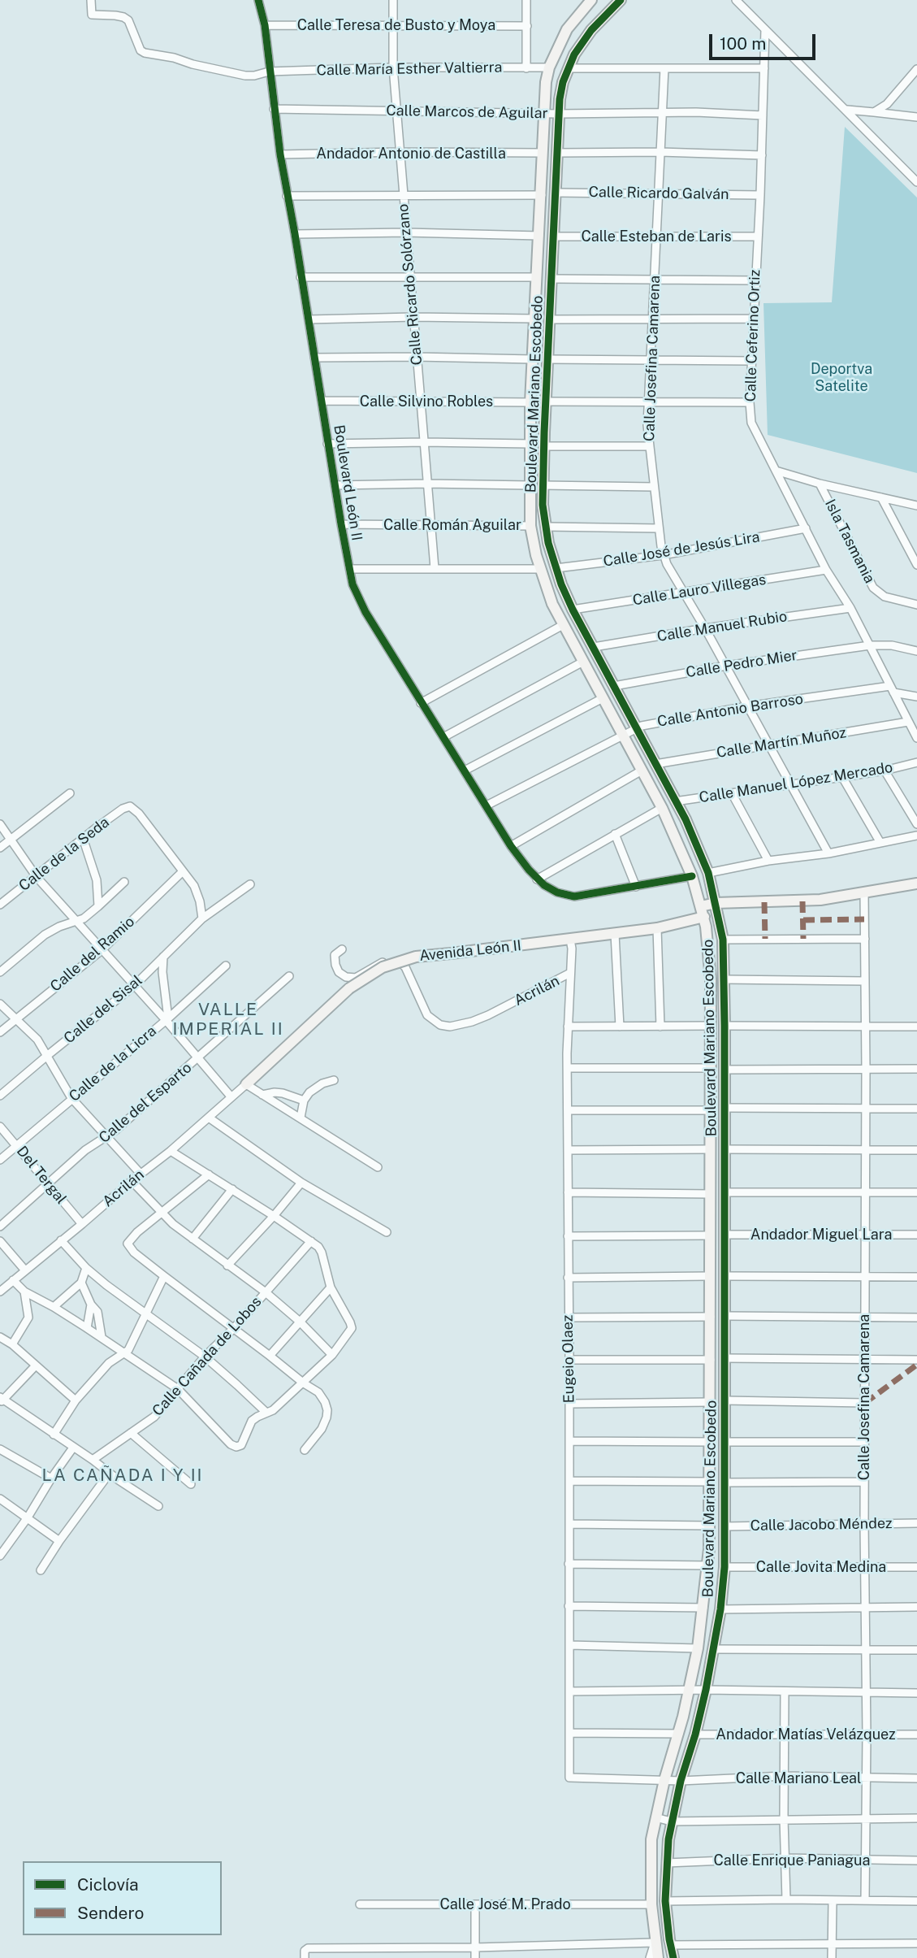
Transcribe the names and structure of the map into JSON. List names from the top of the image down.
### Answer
{
  "streets": {
    "street": [
      "Calle Teresa de Busto y Moya",
      "Calle María Esther Valtierra",
      "Calle Marcos de Aguilar",
      "Andador Antonio de Castilla",
      "Calle Ricardo Galván",
      "Calle Esteban de Laris",
      "Calle Ricardo Solórzano",
      "Calle Ceferino Ortiz",
      "Calle Josefina Camarena",
      "Boulevard Mariano Escobedo",
      "Calle Silvino Robles",
      "Boulevard León II",
      "Calle Román Aguilar",
      "Isla Tasmania",
      "Calle José de Jesús Lira",
      "Calle Lauro Villegas",
      "Calle Manuel Rubio",
      "Calle Pedro Mier",
      "Calle Antonio Barroso",
      "Calle Martín Muñoz",
      "Calle Manuel López Mercado",
      "Calle de la Seda",
      "Avenida León II",
      "Calle del Ramio",
      "Acrilán",
      "Calle del Sisal",
      "Calle de la Licra",
      "Calle del Esparto",
      "Del Tergal",
      "Andador Miguel Lara",
      "Calle Cañada de Lobos",
      "Eugeio Olaez",
      "Calle Jacobo Méndez",
      "Calle Jovita Medina",
      "Andador Matías Velázquez",
      "Calle Mariano Leal",
      "Calle Enrique Paniagua",
      "Calle José M. Prado"
    ]
  },
  "crossings": [
    ["Calle Teresa de Busto y Moya", "Calle Ricardo Solórzano"],
    ["Calle Teresa de Busto y Moya", "Boulevard León II"],
    ["Calle María Esther Valtierra", "Calle Ricardo Solórzano"],
    ["Calle María Esther Valtierra", "Boulevard Mariano Escobedo"],
    ["Calle María Esther Valtierra", "Boulevard León II"],
    ["Calle Marcos de Aguilar", "Calle Ricardo Solórzano"],
    ["Calle Marcos de Aguilar", "Calle Ceferino Ortiz"],
    ["Calle Marcos de Aguilar", "Calle Josefina Camarena"],
    ["Calle Marcos de Aguilar", "Boulevard Mariano Escobedo"],
    ["Calle Marcos de Aguilar", "Boulevard León II"],
    ["Andador Antonio de Castilla", "Calle Ricardo Solórzano"],
    ["Andador Antonio de Castilla", "Boulevard Mariano Escobedo"],
    ["Andador Antonio de Castilla", "Boulevard León II"],
    ["Calle Ricardo Galván", "Calle Ceferino Ortiz"],
    ["Calle Ricardo Galván", "Calle Josefina Camarena"],
    ["Calle Ricardo Galván", "Boulevard Mariano Escobedo"],
    ["Calle Esteban de Laris", "Calle Ceferino Ortiz"],
    ["Calle Esteban de Laris", "Calle Josefina Camarena"],
    ["Calle Esteban de Laris", "Boulevard Mariano Escobedo"],
    ["Calle Ricardo Solórzano", "Calle Silvino Robles"],
    ["Calle Ricardo Solórzano", "Calle Román Aguilar"],
    ["Calle Ceferino Ortiz", "Calle José de Jesús Lira"],
    ["Calle Ceferino Ortiz", "Calle Lauro Villegas"],
    ["Calle Ceferino Ortiz", "Calle Manuel Rubio"],
    ["Calle Ceferino Ortiz", "Calle Pedro Mier"],
    ["Calle Ceferino Ortiz", "Calle Antonio Barroso"],
    ["Calle Ceferino Ortiz", "Calle Martín Muñoz"],
    ["Calle Josefina Camarena", "Calle José de Jesús Lira"],
    ["Calle Josefina Camarena", "Calle Lauro Villegas"],
    ["Calle Josefina Camarena", "Calle Manuel Rubio"],
    ["Calle Josefina Camarena", "Calle Pedro Mier"],
    ["Calle Josefina Camarena", "Calle Antonio Barroso"],
    ["Calle Josefina Camarena", "Calle Martín Muñoz"],
    ["Calle Josefina Camarena", "Calle Manuel López Mercado"],
    ["Calle Josefina Camarena", "Avenida León II"],
    ["Calle Josefina Camarena", "Andador Miguel Lara"],
    ["Calle Josefina Camarena", "Calle Jacobo Méndez"],
    ["Calle Josefina Camarena", "Calle Jovita Medina"],
    ["Calle Josefina Camarena", "Andador Matías Velázquez"],
    ["Calle Josefina Camarena", "Calle Mariano Leal"],
    ["Calle Josefina Camarena", "Calle Enrique Paniagua"],
    ["Boulevard Mariano Escobedo", "Calle Silvino Robles"],
    ["Boulevard Mariano Escobedo", "Calle Román Aguilar"],
    ["Boulevard Mariano Escobedo", "Calle José de Jesús Lira"],
    ["Boulevard Mariano Escobedo", "Calle Lauro Villegas"],
    ["Boulevard Mariano Escobedo", "Calle Manuel Rubio"],
    ["Boulevard Mariano Escobedo", "Calle Pedro Mier"],
    ["Boulevard Mariano Escobedo", "Calle Antonio Barroso"],
    ["Boulevard Mariano Escobedo", "Calle Martín Muñoz"],
    ["Boulevard Mariano Escobedo", "Calle Manuel López Mercado"],
    ["Boulevard Mariano Escobedo", "Avenida León II"],
    ["Boulevard Mariano Escobedo", "Andador Miguel Lara"],
    ["Boulevard Mariano Escobedo", "Eugeio Olaez"],
    ["Boulevard Mariano Escobedo", "Calle Jacobo Méndez"],
    ["Boulevard Mariano Escobedo", "Calle Jovita Medina"],
    ["Boulevard Mariano Escobedo", "Andador Matías Velázquez"],
    ["Boulevard Mariano Escobedo", "Calle Mariano Leal"],
    ["Boulevard Mariano Escobedo", "Calle Enrique Paniagua"],
    ["Boulevard Mariano Escobedo", "Calle José M. Prado"],
    ["Calle Silvino Robles", "Boulevard León II"],
    ["Boulevard León II", "Calle Román Aguilar"],
    ["Boulevard León II", "Calle Antonio Barroso"],
    ["Calle de la Seda", "Calle del Ramio"],
    ["Avenida León II", "Acrilán"],
    ["Avenida León II", "Eugeio Olaez"],
    ["Acrilán", "Del Tergal"],
    ["Acrilán", "Eugeio Olaez"],
    ["Calle de la Licra", "Del Tergal"],
    ["Calle del Esparto", "Del Tergal"],
    ["Eugeio Olaez", "Calle Mariano Leal"]
  ],
  "districts": ["VALLE IMPERIAL II", "LA CAÑADA I Y II"],
  "parks": ["Deportva Satelite"],
  "legend": ["Ciclovía", "Sendero"],
  "scale_bar": "100 m"
}
